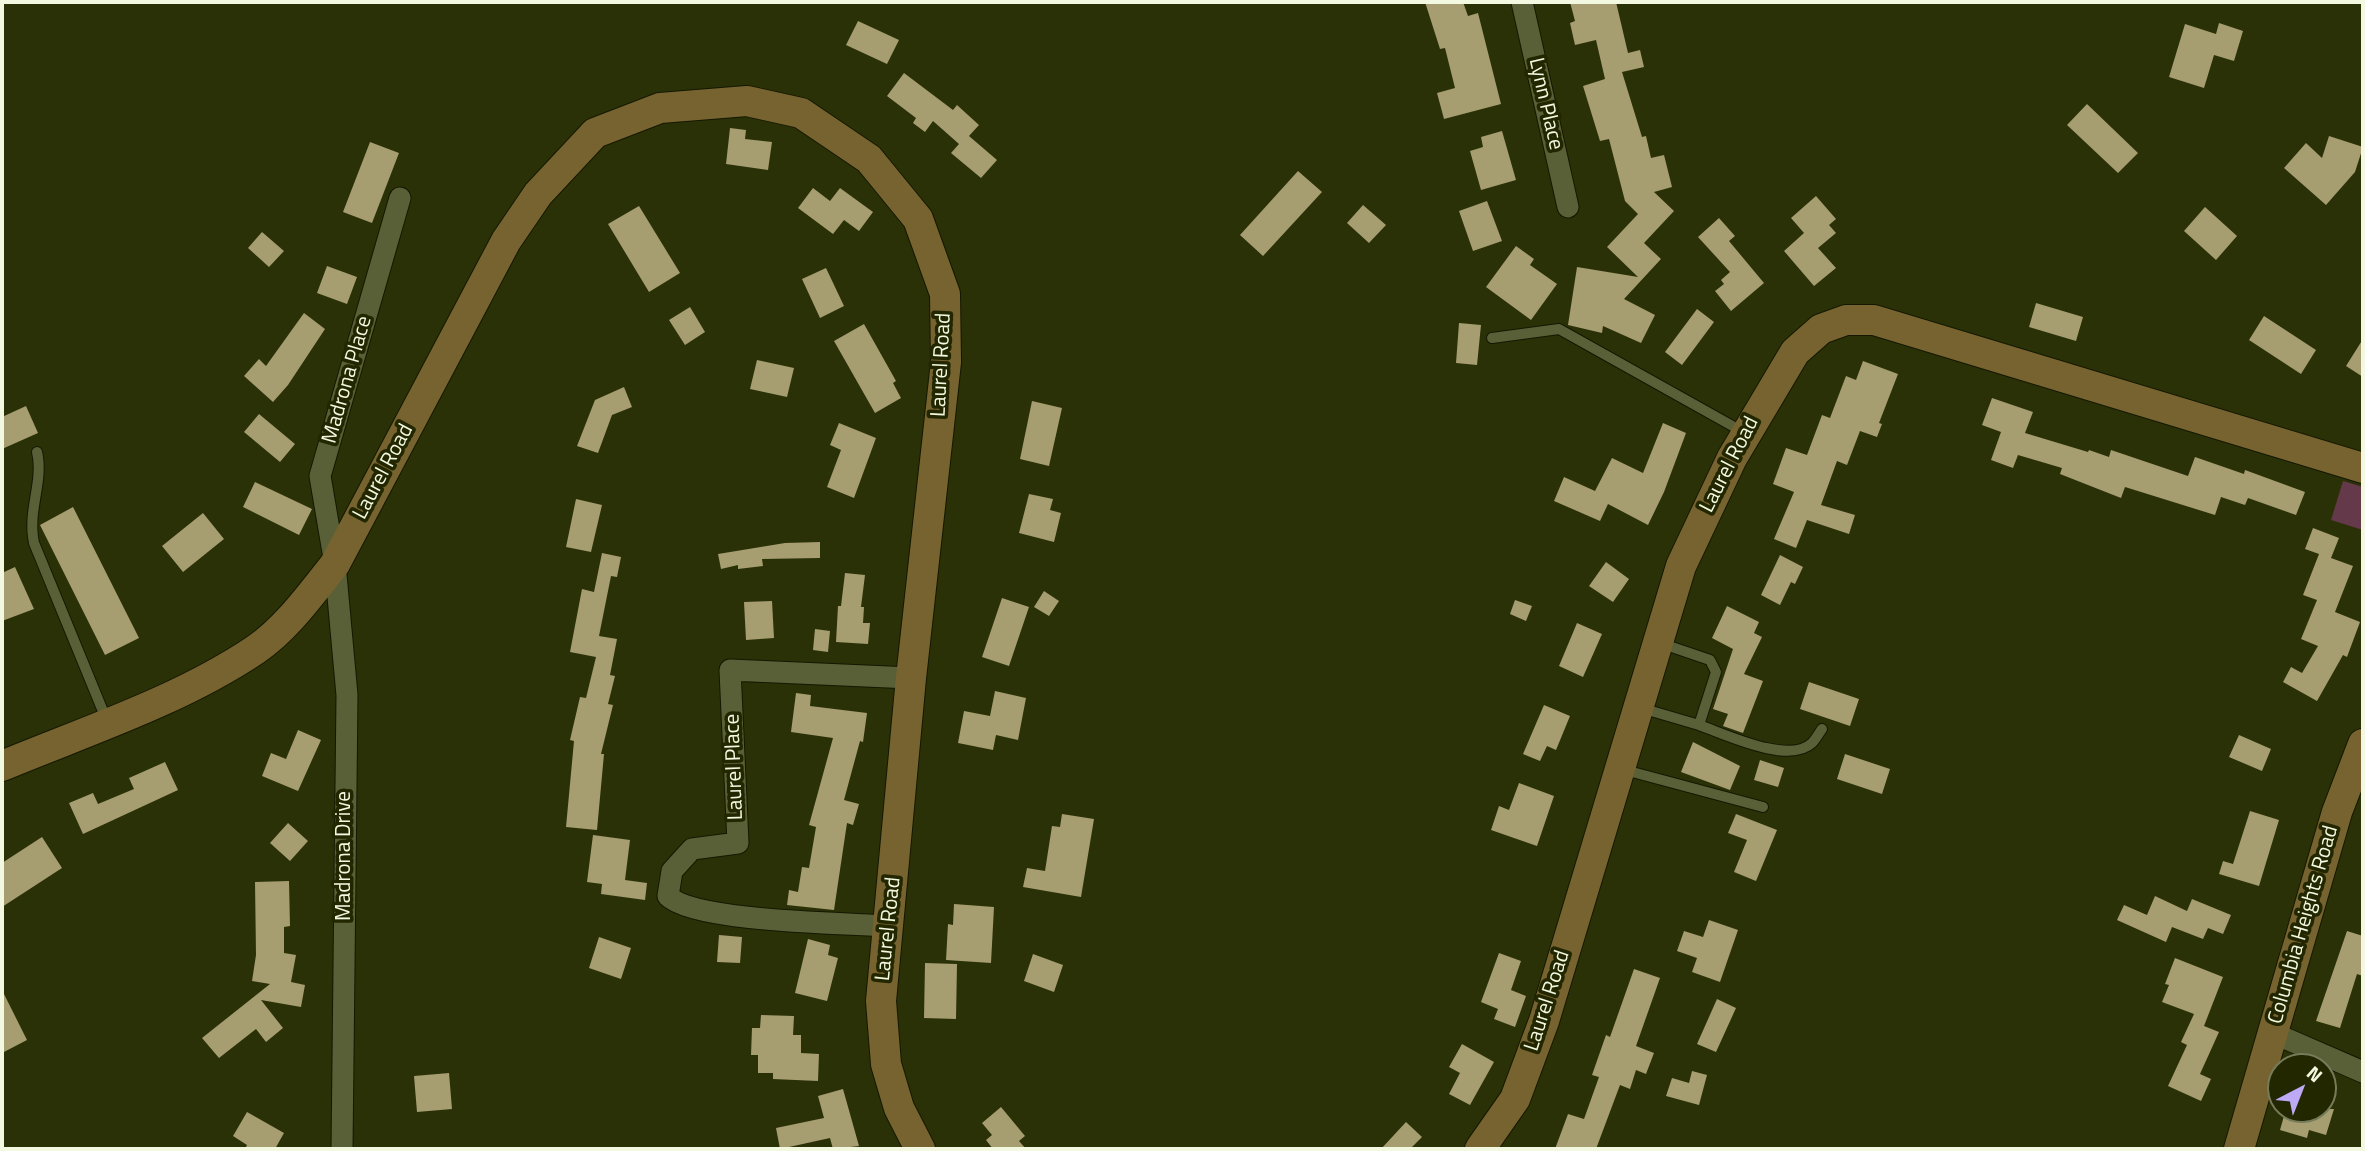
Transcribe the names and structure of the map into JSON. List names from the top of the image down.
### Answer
{
  "streets": {
    "street": [
      "Lynn Place",
      "Laurel Road",
      "Madrona Place",
      "Laurel Place",
      "Madrona Drive",
      "Columbia Heights Road"
    ]
  },
  "crossings": [
    ["Laurel Road", "Madrona Place"],
    ["Laurel Road", "Laurel Place"],
    ["Laurel Road", "Madrona Drive"],
    ["Madrona Place", "Madrona Drive"]
  ],
  "north": "top right"
}
